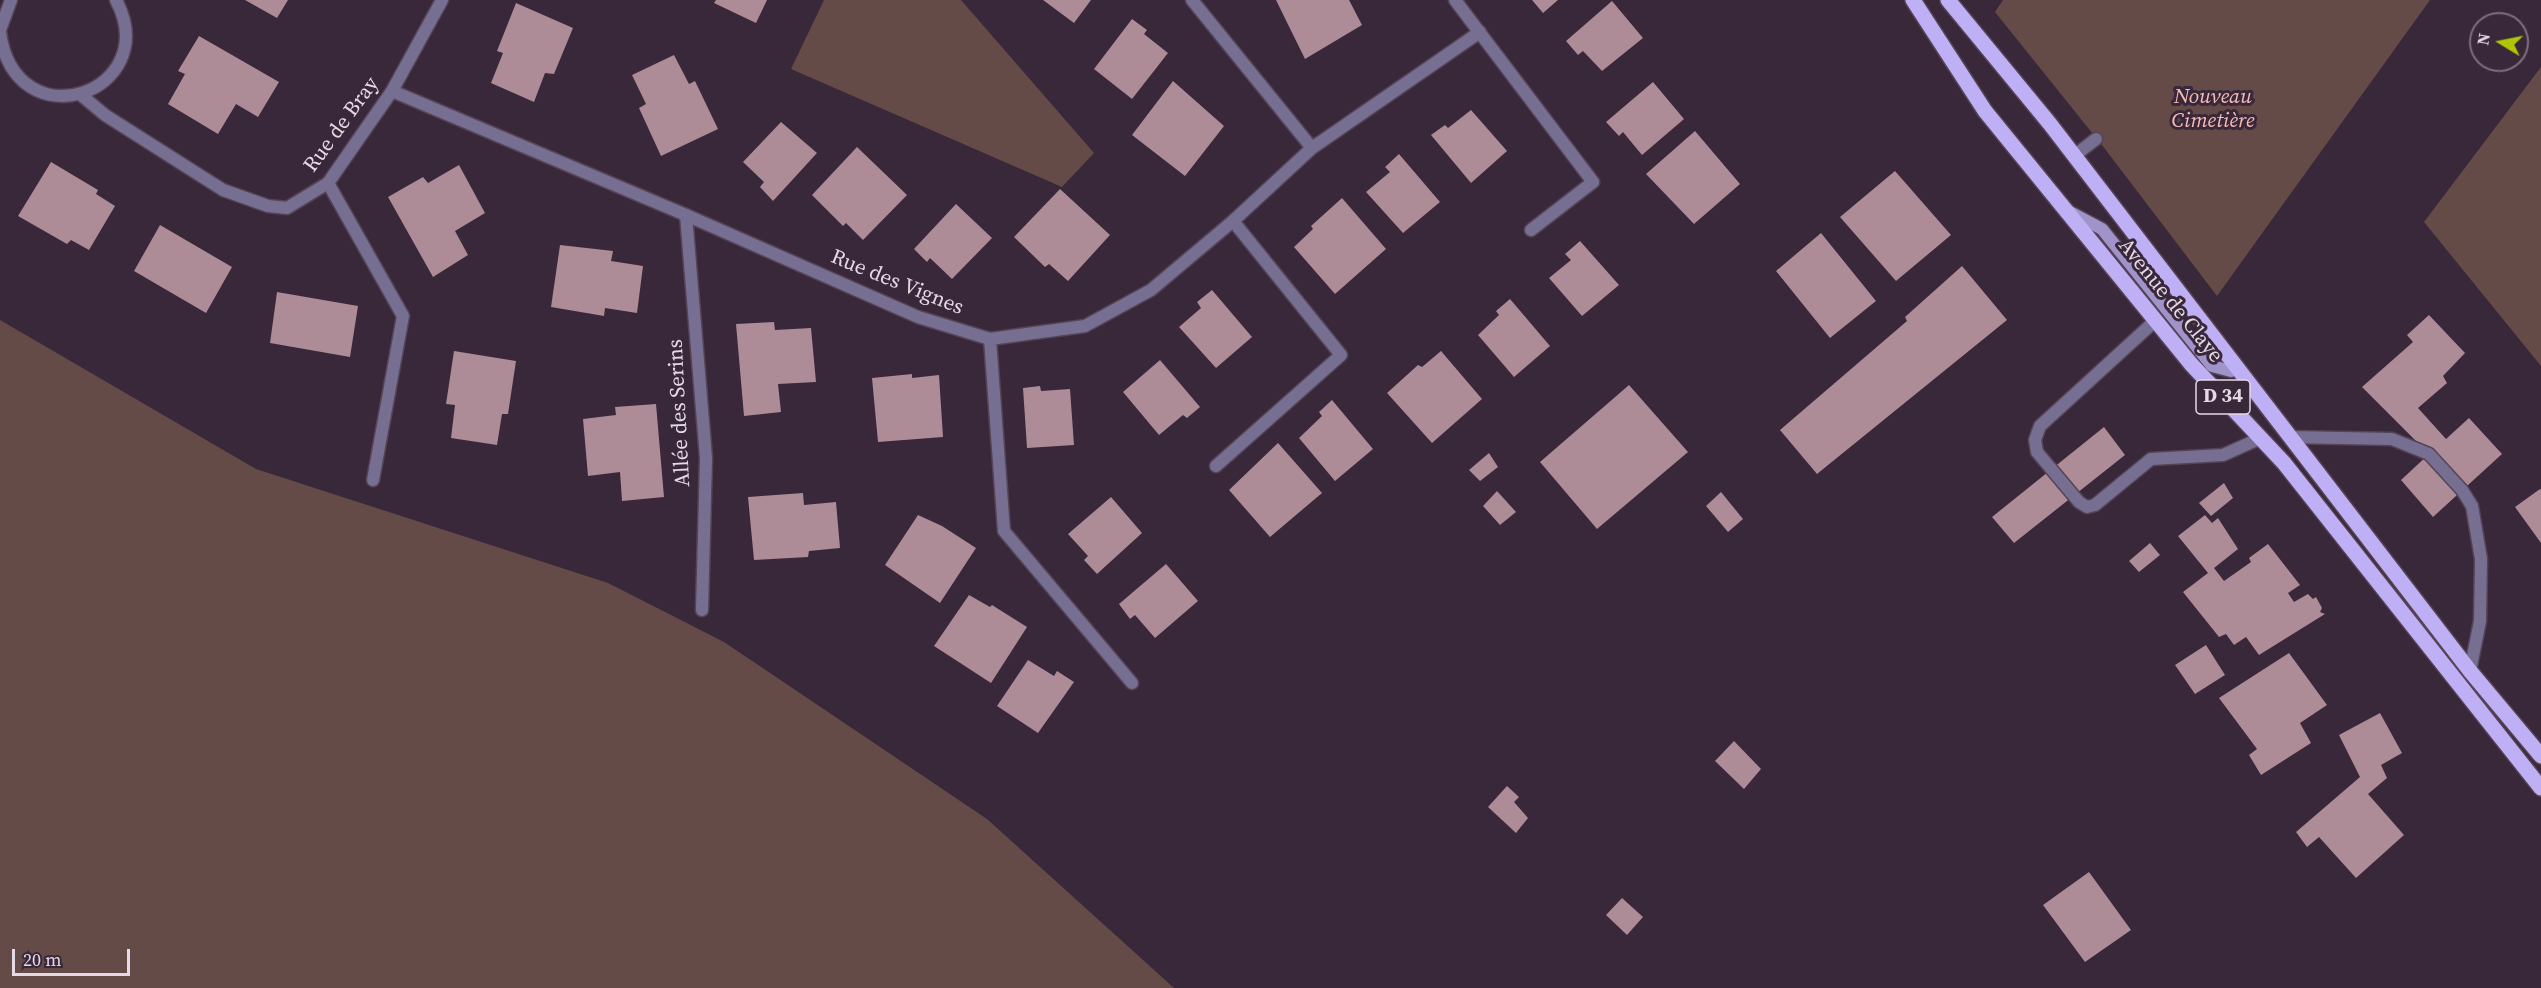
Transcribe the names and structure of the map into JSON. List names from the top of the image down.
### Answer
{
  "streets": {
    "main road": ["Avenue de Claye", "D 34"],
    "street": ["Rue de Bray", "Rue des Vignes", "Allée des Serins"]
  },
  "crossings": [
    ["Rue de Bray", "Rue des Vignes"],
    ["Rue des Vignes", "Allée des Serins"]
  ],
  "parks": ["Nouveau Cimetière"],
  "scale_bar": "20 m",
  "north": "left"
}
